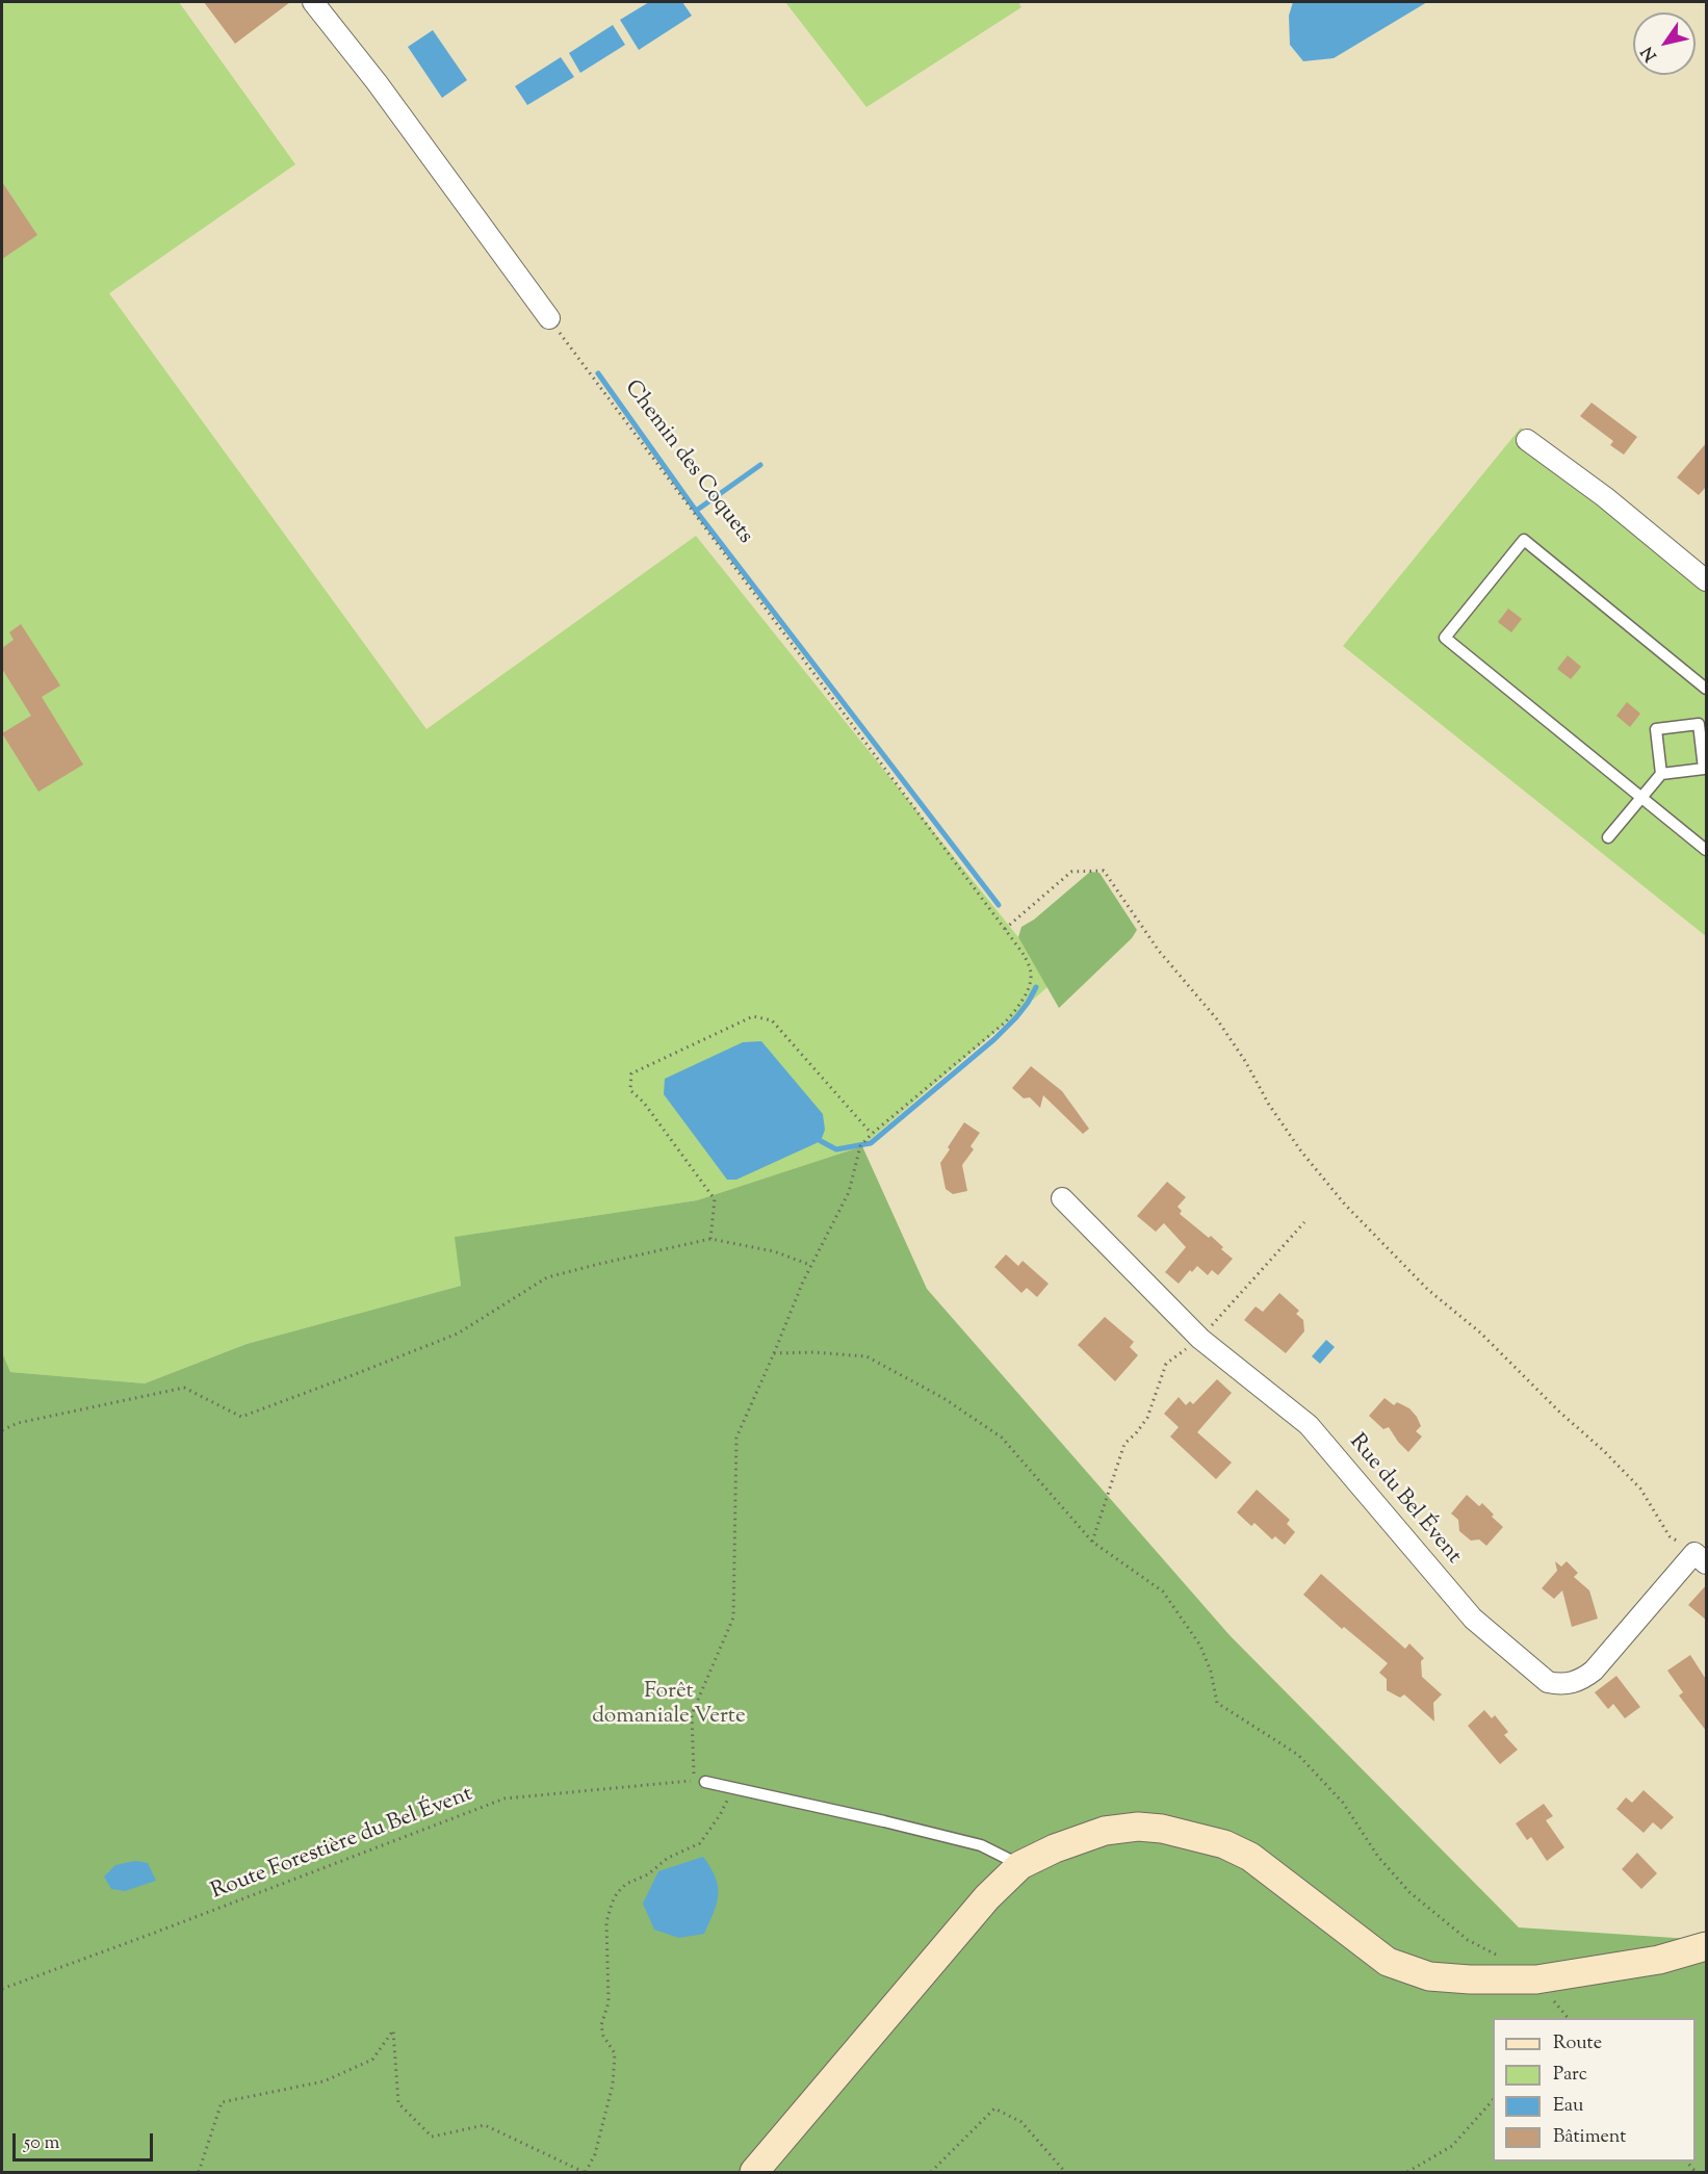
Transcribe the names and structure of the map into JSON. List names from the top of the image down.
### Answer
{
  "streets": {
    "street": ["Rue du Bel Évent"],
    "path": ["Chemin des Coquets", "Route Forestière du Bel Évent"]
  },
  "parks": ["Forêt domaniale Verte"],
  "legend": [
    "Route",
    "Parc",
    "Eau",
    "Bâtiment"
  ],
  "scale_bar": "50 m",
  "north": "bottom left"
}
